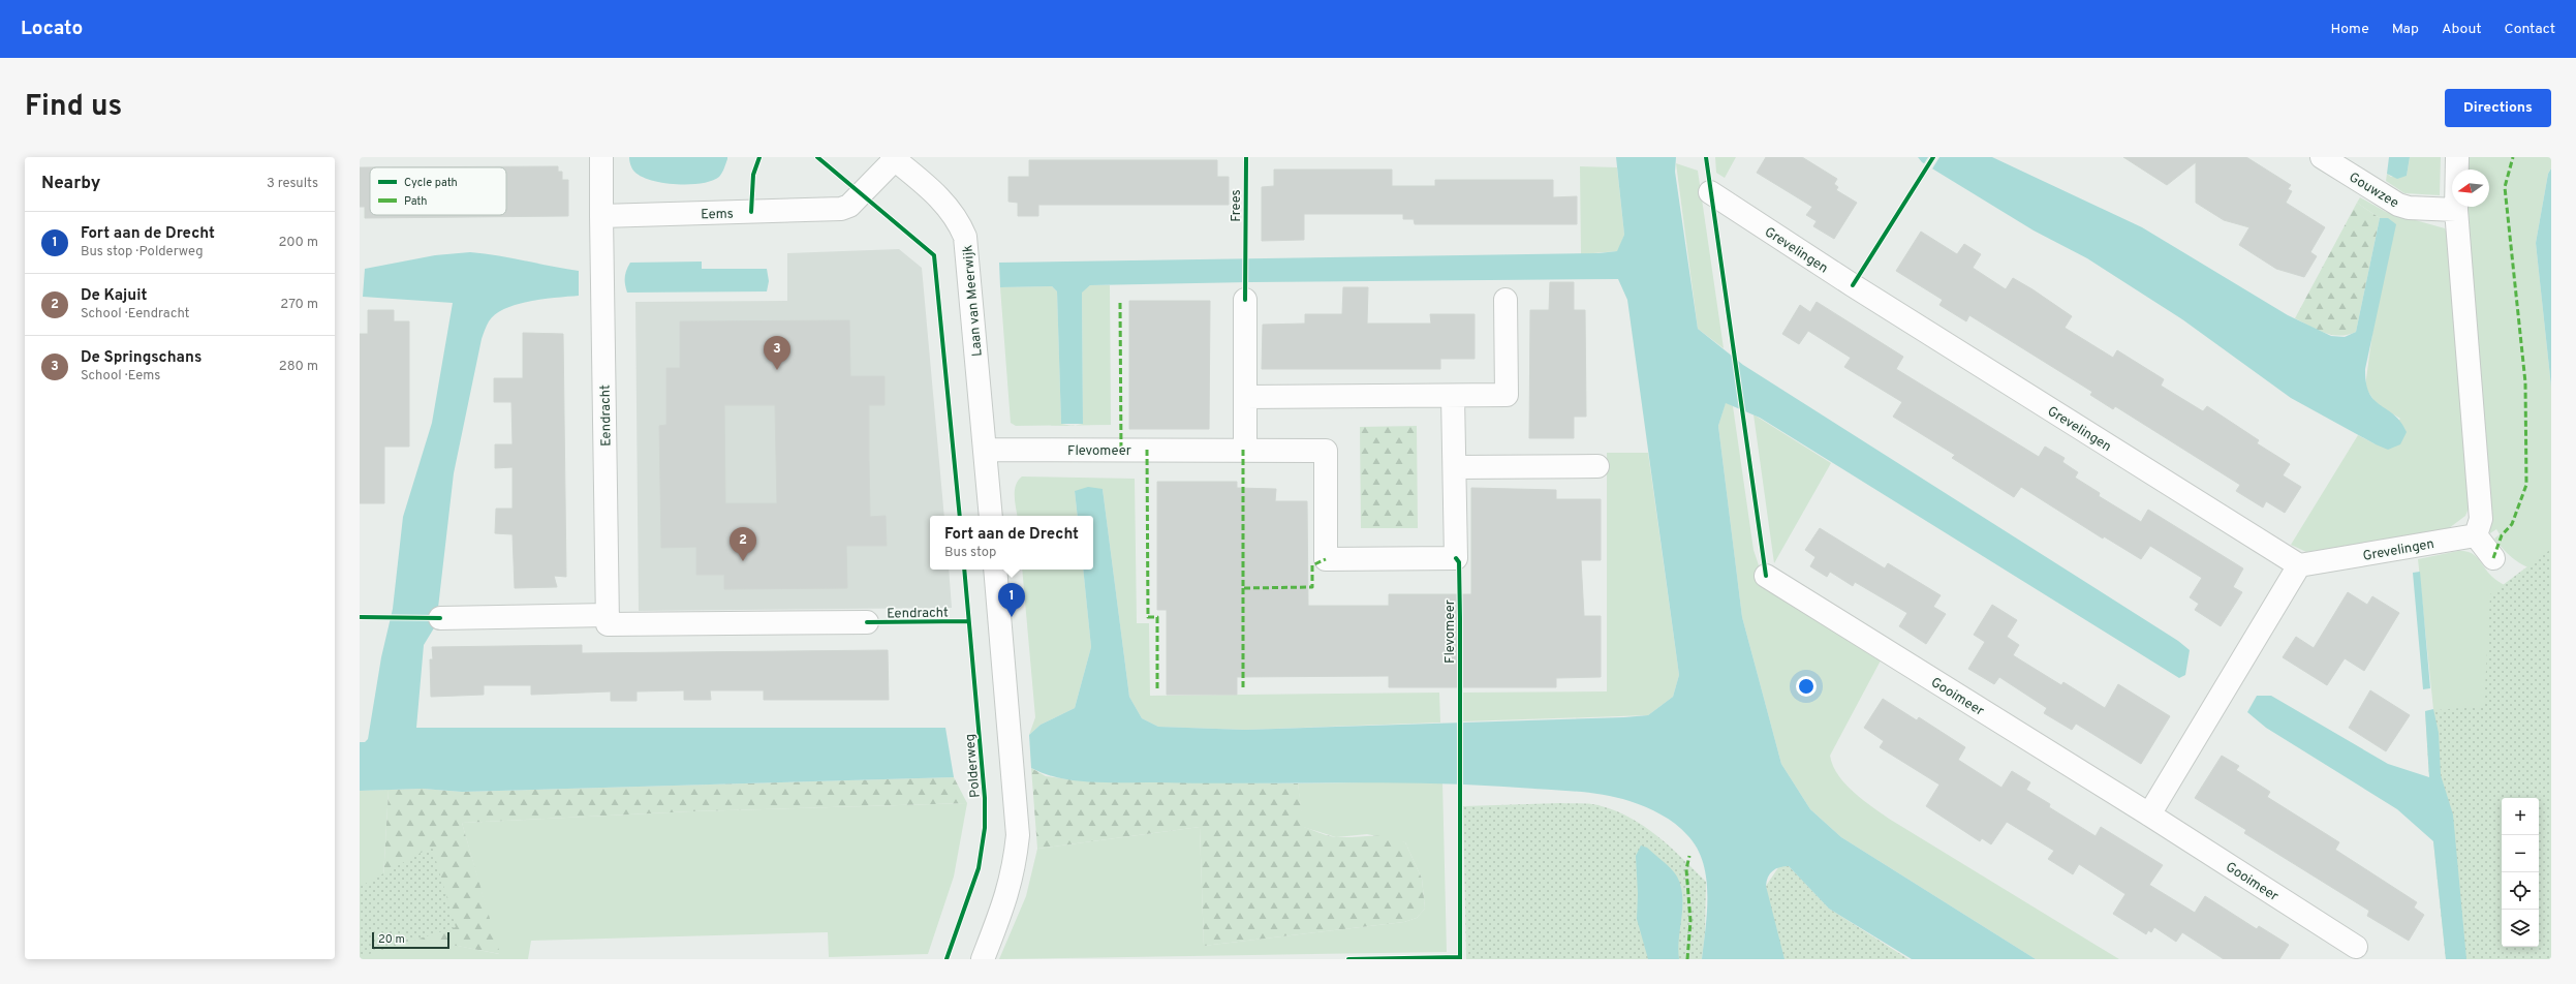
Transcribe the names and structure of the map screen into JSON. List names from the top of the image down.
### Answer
{
  "streets": {
    "street": [
      "Gouwzee",
      "Eems",
      "Grevelingen",
      "Laan van Meerwijk",
      "Eendracht",
      "Flevomeer",
      "Gooimeer"
    ],
    "cycle path": ["Frees", "Polderweg"]
  },
  "crossings": [
    ["Eems", "Laan van Meerwijk"],
    ["Eems", "Eendracht"],
    ["Laan van Meerwijk", "Flevomeer"]
  ],
  "legend": ["Cycle path", "Path"],
  "scale_bar": "20 m",
  "north": "left",
  "page": {
    "header": "Locato",
    "nav": [
      "Home",
      "Map",
      "About",
      "Contact"
    ],
    "title": "Find us",
    "buttons": "Directions",
    "heading": ["Nearby", "3 results"],
    "list": [
      {
        "mark": "1",
        "name": "Fort aan de Drecht",
        "note": "Bus stop · Polderweg",
        "value": "200 m"
      },
      {
        "mark": "2",
        "name": "De Kajuit",
        "note": "School · Eendracht",
        "value": "270 m"
      },
      {
        "mark": "3",
        "name": "De Springschans",
        "note": "School · Eems",
        "value": "280 m"
      }
    ],
    "pins": ["3", "2", "1"],
    "popup": ["Fort aan de Drecht", "Bus stop"],
    "map_buttons": ["+", "−"],
    "scale": "20 m"
  }
}
